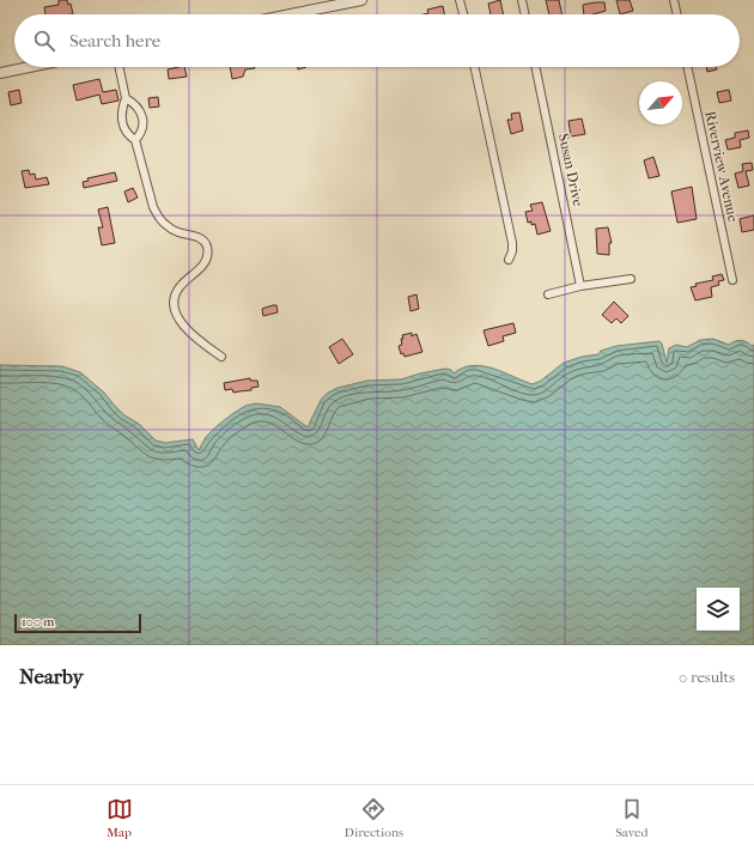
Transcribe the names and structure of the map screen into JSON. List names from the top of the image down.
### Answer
{
  "streets": {
    "street": ["Riverview Avenue", "Susan Drive"]
  },
  "scale_bar": "100 m",
  "north": "top right",
  "page": {
    "search": "Search here",
    "scale": "100 m",
    "heading": ["Nearby", "0 results"],
    "nav": ["Map", "Directions", "Saved"]
  }
}
